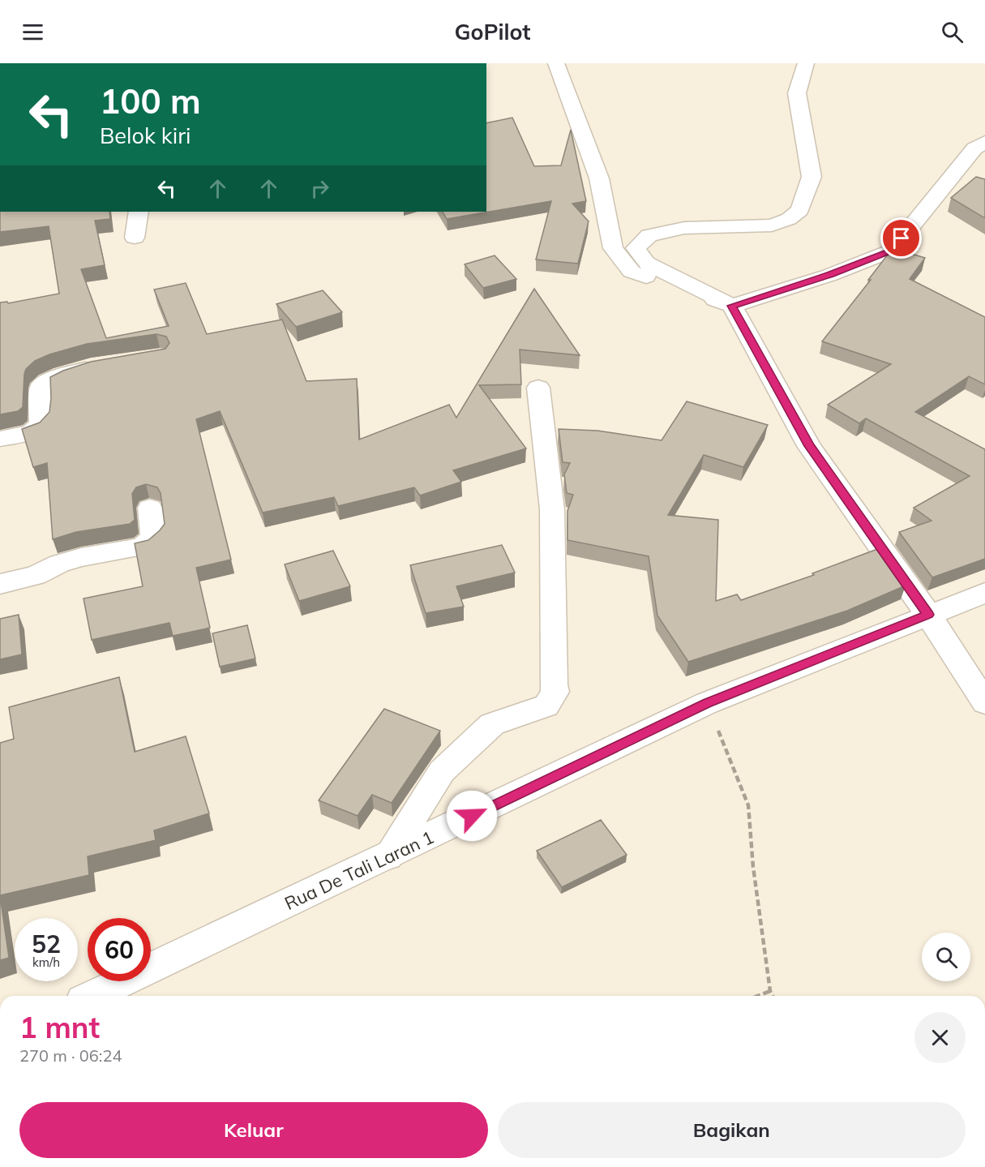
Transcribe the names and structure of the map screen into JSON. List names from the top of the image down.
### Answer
{
  "streets": {
    "street": ["Rua De Tali Laran 1"]
  },
  "page": {
    "header": "GoPilot",
    "turn": ["100 m", "Belok kiri"],
    "speed": "52 km/h",
    "limit": "60",
    "heading": ["1 mnt", "270 m · 06:24"],
    "buttons": ["Keluar", "Bagikan"]
  }
}
